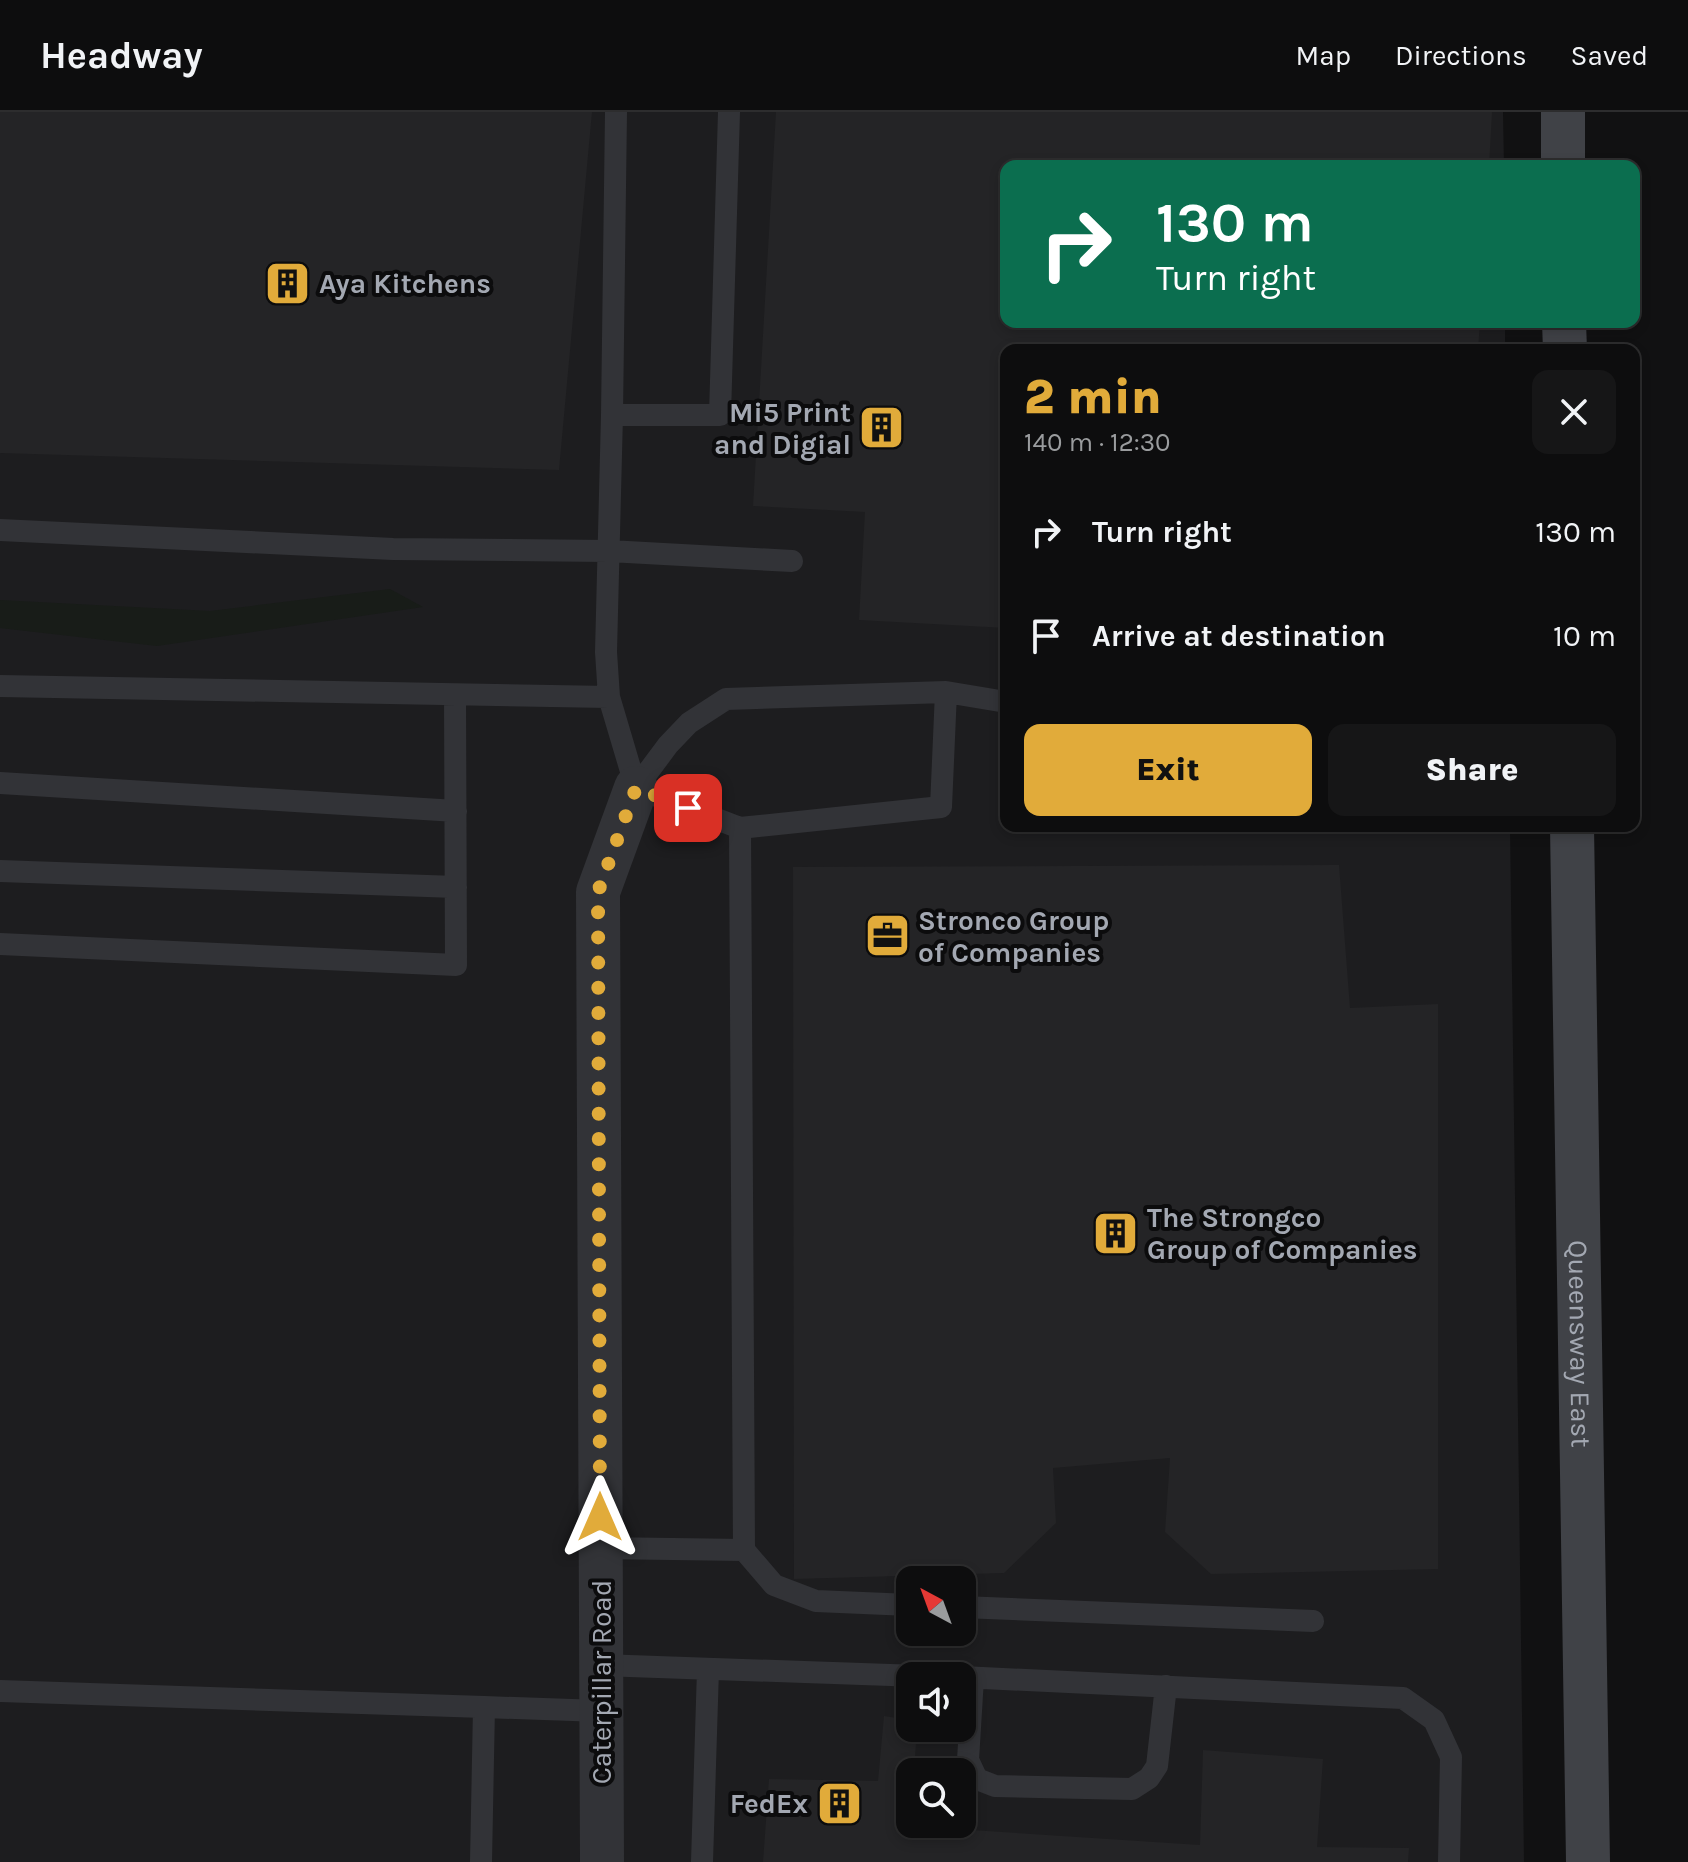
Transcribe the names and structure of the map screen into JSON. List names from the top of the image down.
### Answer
{
  "streets": {
    "main road": ["Queensway East"],
    "street": ["Caterpillar Road"]
  },
  "places": {
    "building": [
      "Aya Kitchens",
      "Mi5 Print and Digial",
      "The Strongco Group of Companies",
      "FedEx"
    ],
    "office": ["Stronco Group of Companies"]
  },
  "north": "top left",
  "page": {
    "header": "Headway",
    "nav": ["Map", "Directions", "Saved"],
    "turn": ["130 m", "Turn right"],
    "heading": ["2 min", "140 m · 12:30"],
    "list": [
      {
        "name": "Turn right",
        "value": "130 m"
      },
      {
        "name": "Arrive at destination",
        "value": "10 m"
      }
    ],
    "buttons": ["Exit", "Share"]
  }
}
